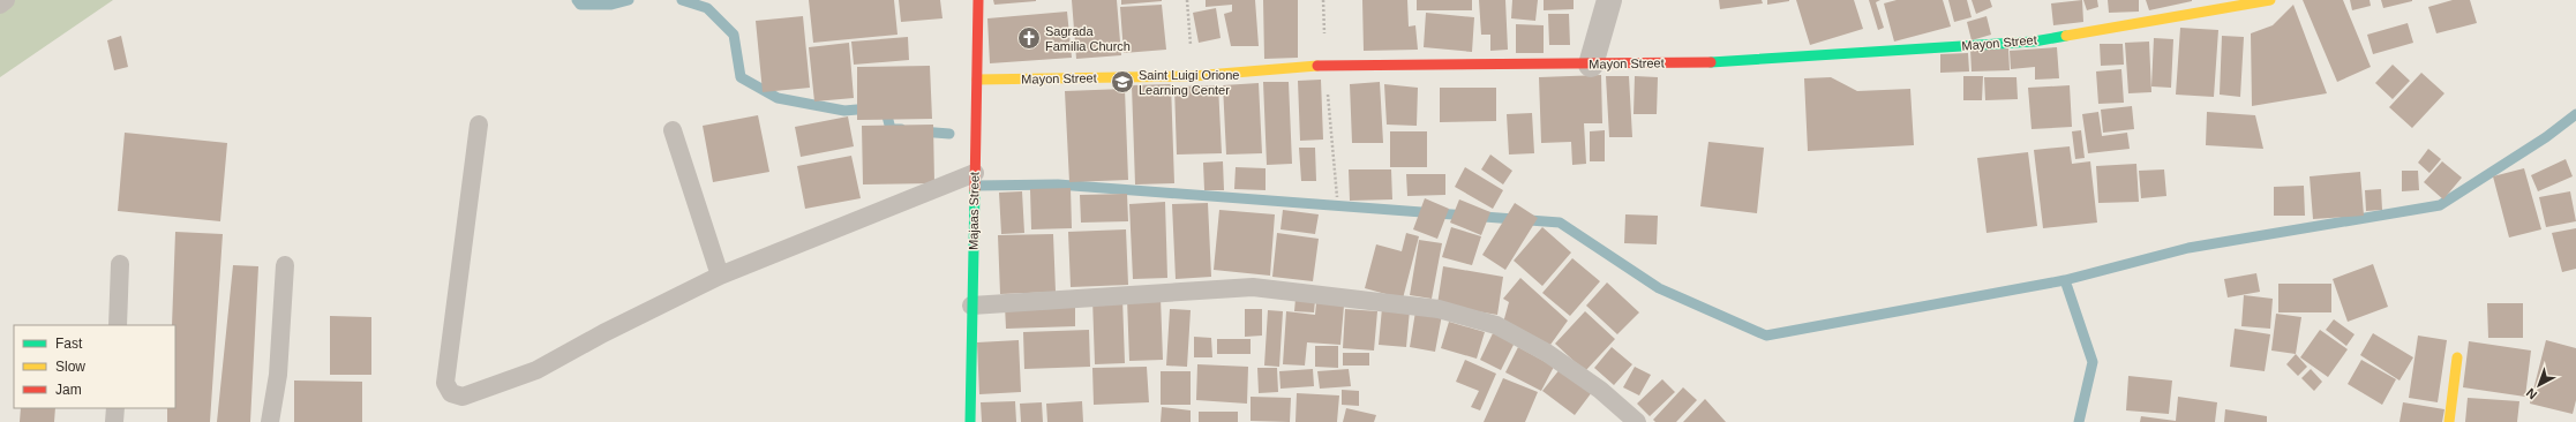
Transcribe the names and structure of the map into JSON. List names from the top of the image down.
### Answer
{
  "streets": {
    "street": ["Mayon Street", "Majaas Street"]
  },
  "crossings": [
    ["Mayon Street", "Majaas Street"]
  ],
  "places": {
    "church": ["Sagrada Familia Church"],
    "school or university": ["Saint Luigi Orione Learning Center"]
  },
  "legend": ["Fast", "Slow", "Jam"],
  "north": "bottom left"
}
